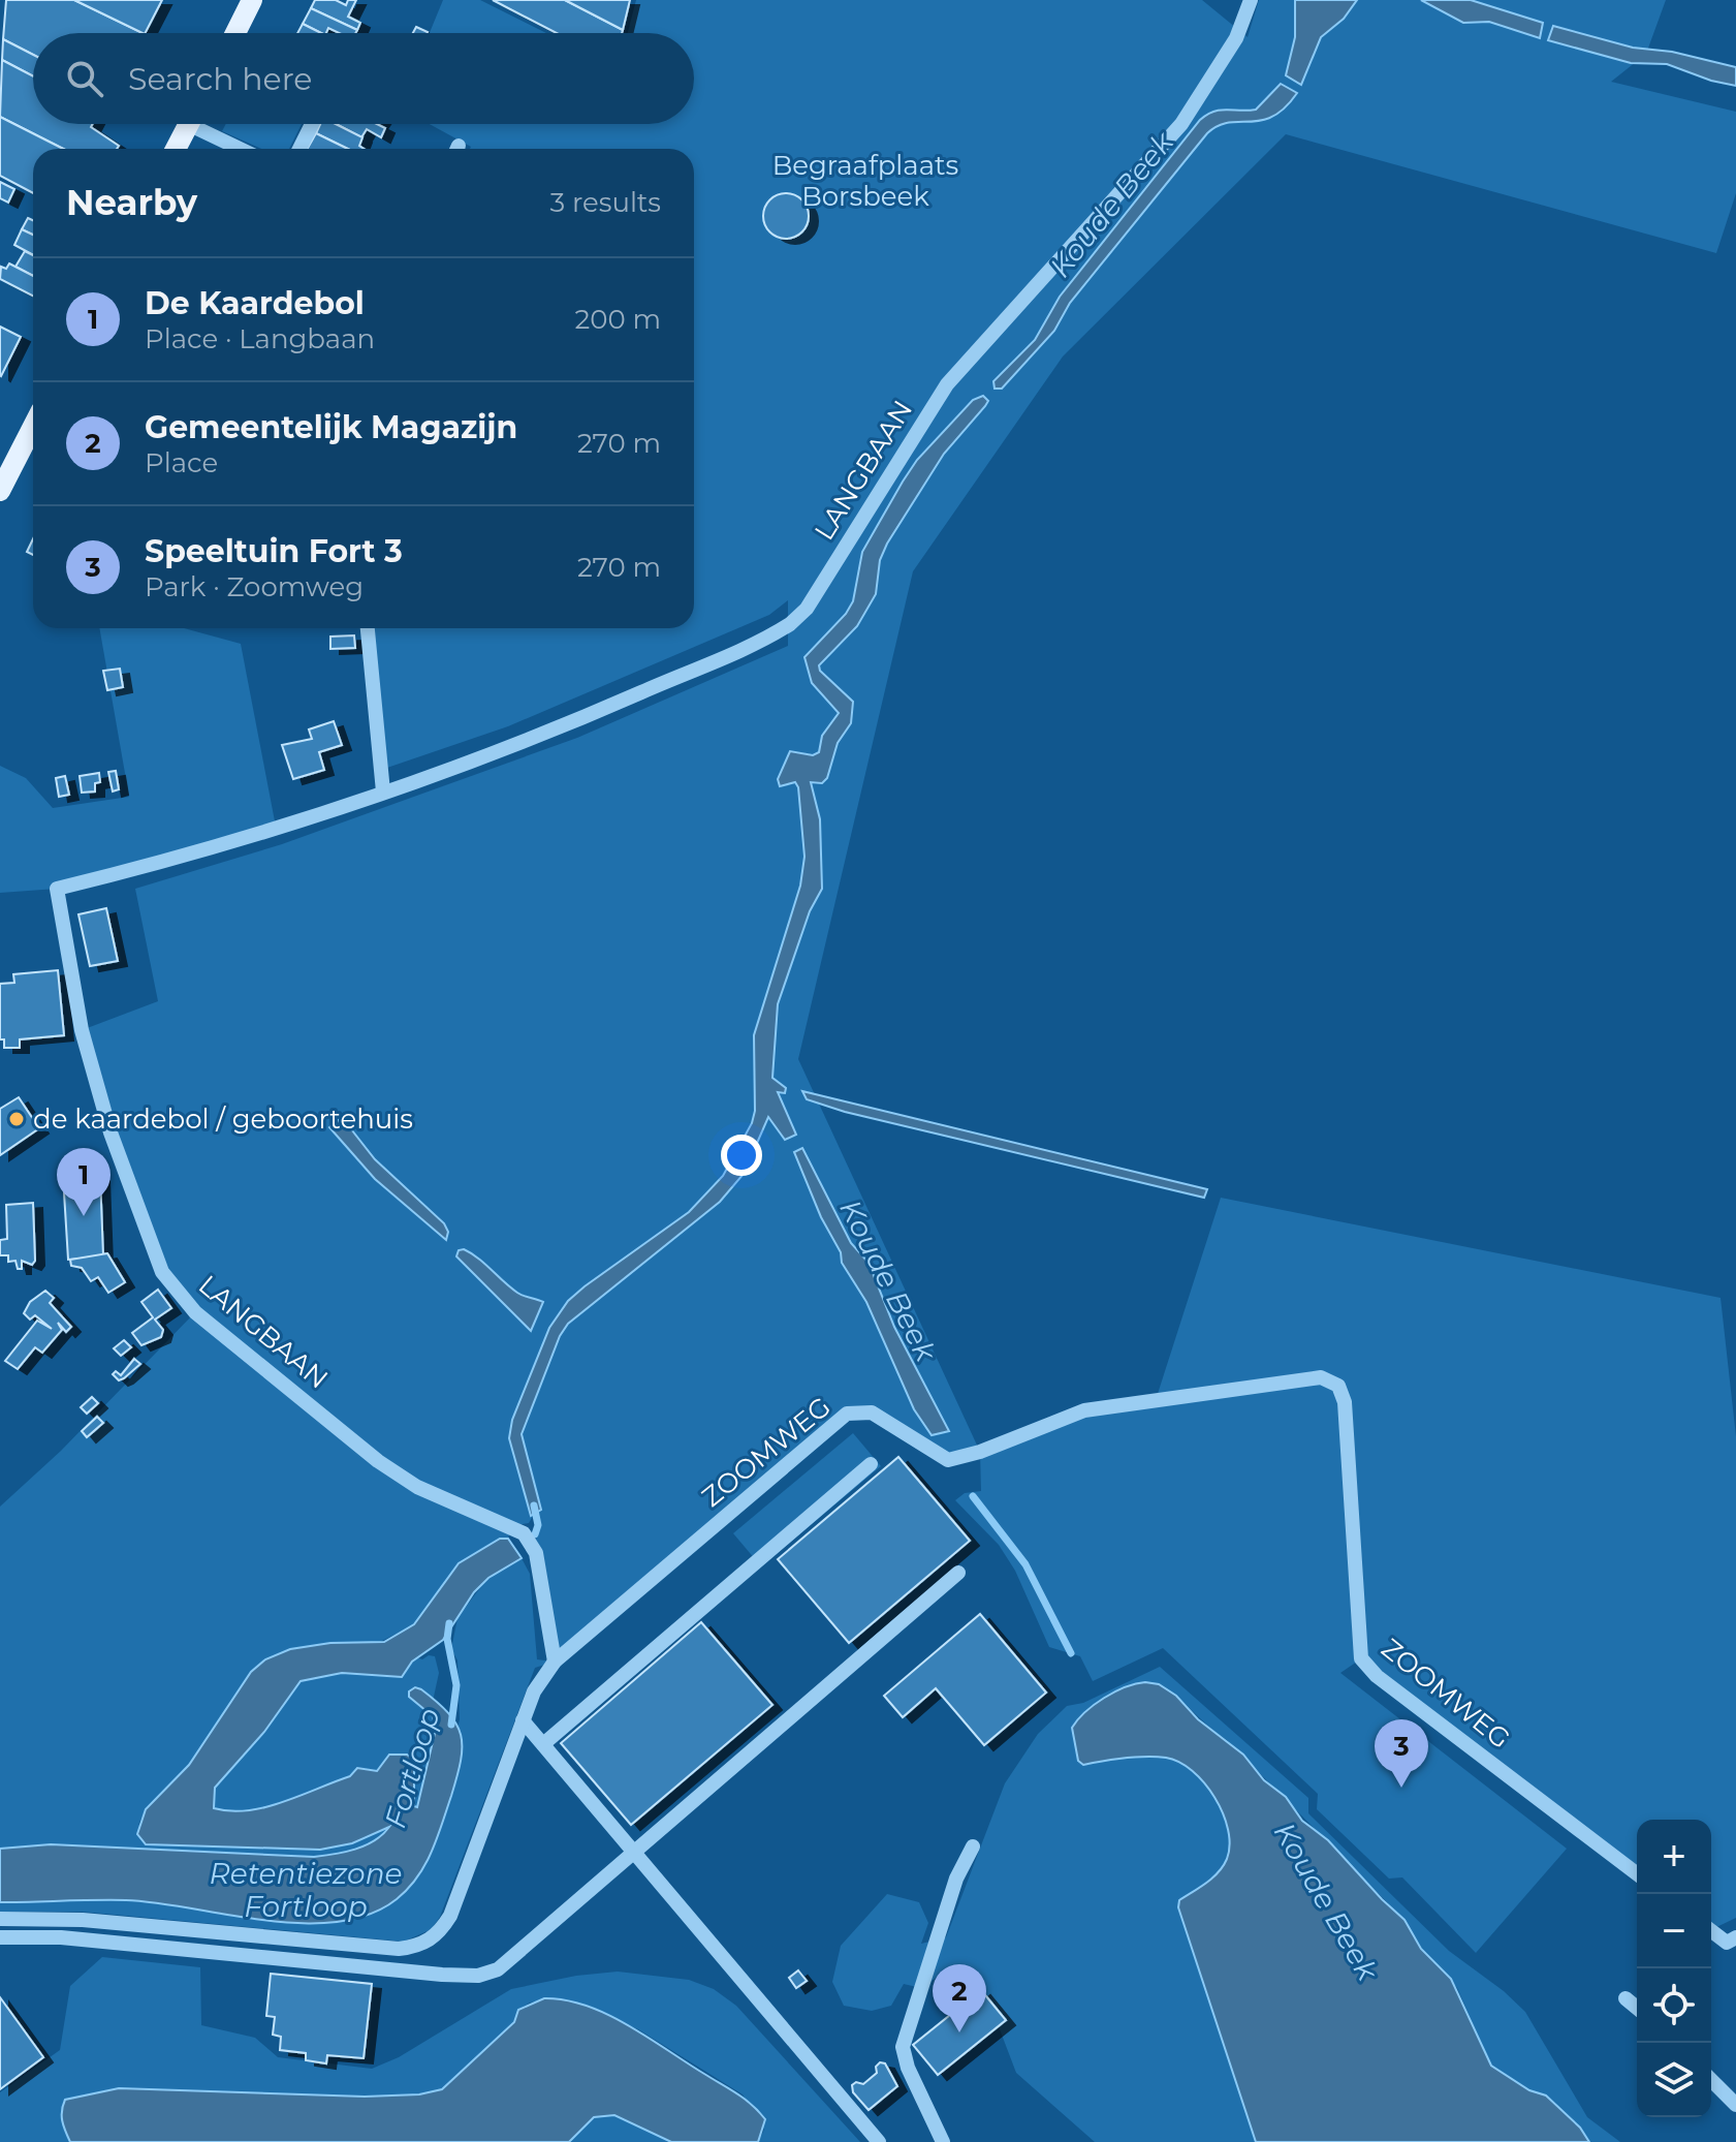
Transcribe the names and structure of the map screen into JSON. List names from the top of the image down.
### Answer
{
  "streets": {
    "street": ["LANGBAAN", "ZOOMWEG"]
  },
  "crossings": [
    ["LANGBAAN", "ZOOMWEG"]
  ],
  "water": ["Koude Beek", "Fortloop", "Retentiezone Fortloop"],
  "parks": ["Begraafplaats Borsbeek"],
  "places": ["de kaardebol / geboortehuis"],
  "page": {
    "search": "Search here",
    "heading": ["Nearby", "3 results"],
    "list": [
      {
        "mark": "1",
        "name": "De Kaardebol",
        "note": "Place · Langbaan",
        "value": "200 m"
      },
      {
        "mark": "2",
        "name": "Gemeentelijk Magazijn",
        "note": "Place",
        "value": "270 m"
      },
      {
        "mark": "3",
        "name": "Speeltuin Fort 3",
        "note": "Park · Zoomweg",
        "value": "270 m"
      }
    ],
    "pins": ["1", "3", "2"],
    "map_buttons": ["+", "−"]
  }
}
